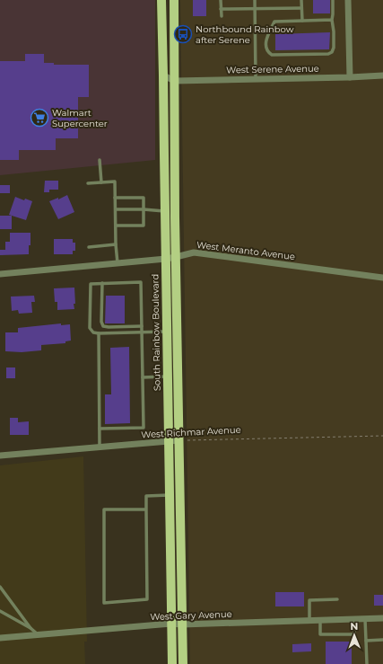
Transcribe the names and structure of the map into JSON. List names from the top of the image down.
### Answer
{
  "streets": {
    "main road": ["South Rainbow Boulevard"],
    "street": [
      "West Serene Avenue",
      "West Meranto Avenue",
      "West Richmar Avenue",
      "West Gary Avenue"
    ]
  },
  "crossings": [
    ["West Serene Avenue", "South Rainbow Boulevard"],
    ["West Meranto Avenue", "South Rainbow Boulevard"],
    ["South Rainbow Boulevard", "West Richmar Avenue"],
    ["South Rainbow Boulevard", "West Gary Avenue"]
  ],
  "places": {
    "bus stop": ["Northbound Rainbow after Serene"],
    "supermarket": ["Walmart Supercenter"]
  },
  "north": "top"
}
